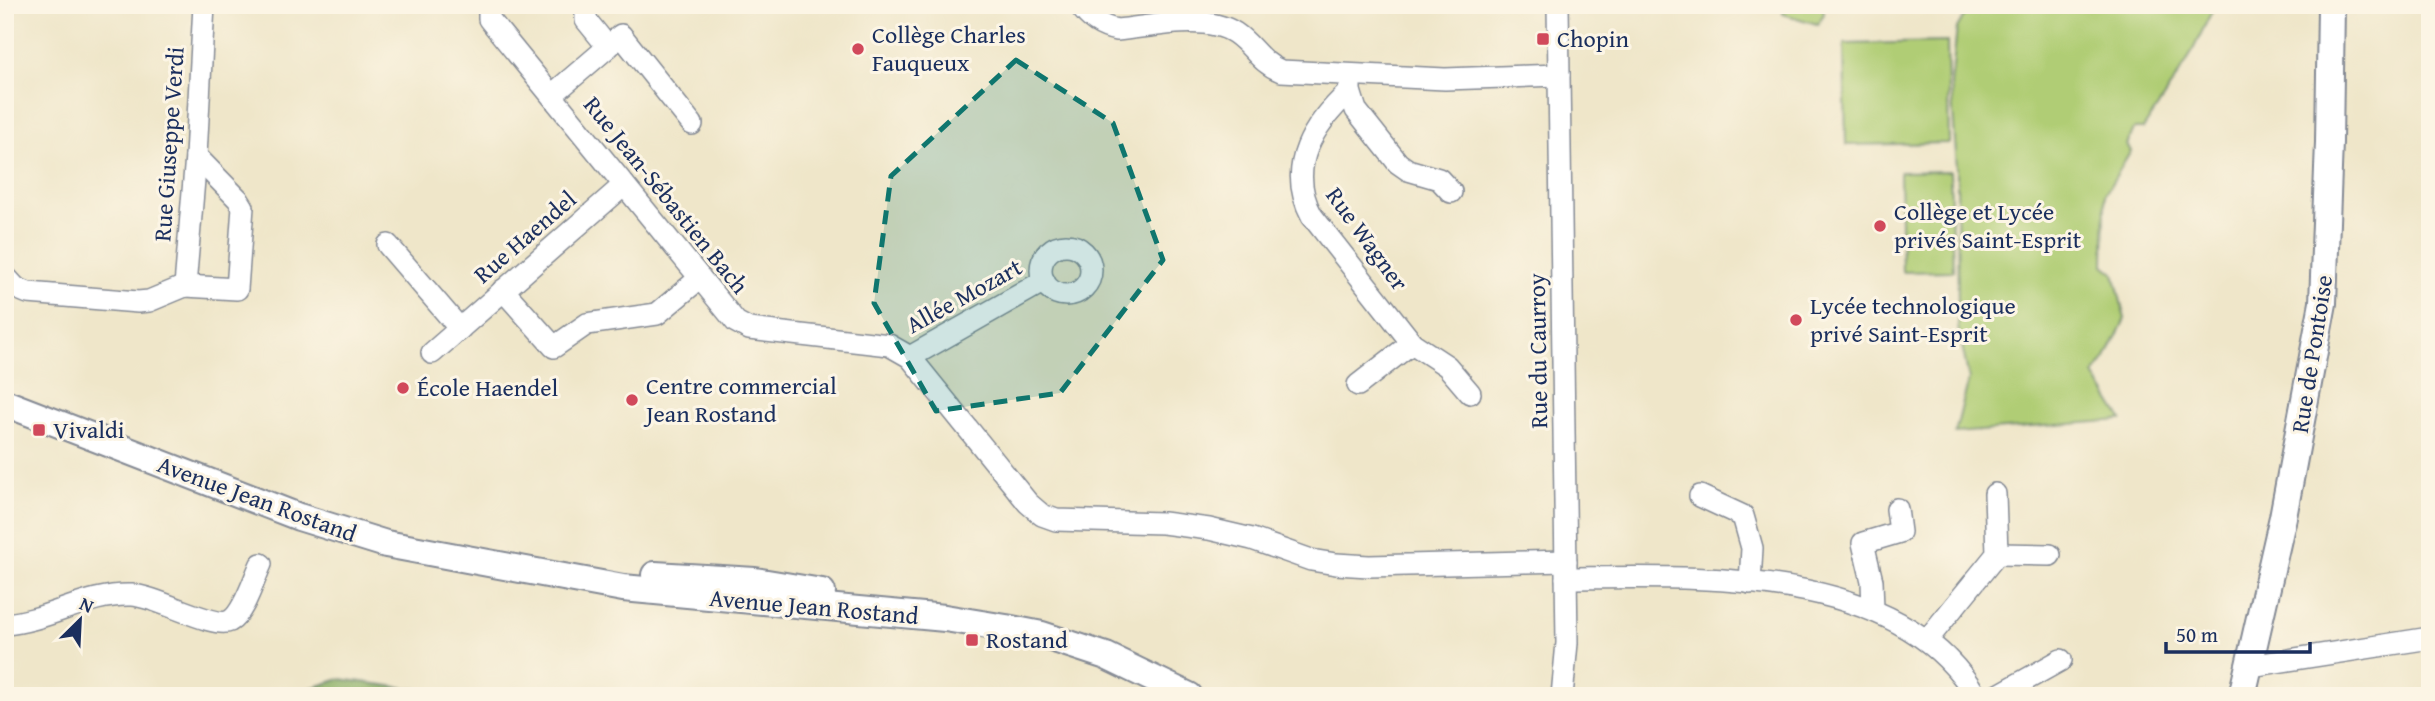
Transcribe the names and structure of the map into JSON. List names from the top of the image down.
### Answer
{
  "streets": {
    "street": [
      "Rue Giuseppe Verdi",
      "Rue Jean-Sébastien Bach",
      "Rue Haendel",
      "Rue Wagner",
      "Allée Mozart",
      "Rue du Caurroy",
      "Rue de Pontoise",
      "Avenue Jean Rostand"
    ]
  },
  "crossings": [
    ["Rue Jean-Sébastien Bach", "Rue Haendel"],
    ["Rue Jean-Sébastien Bach", "Allée Mozart"],
    ["Rue Jean-Sébastien Bach", "Rue du Caurroy"]
  ],
  "places": {
    "transit": ["Chopin", "Vivaldi", "Rostand"],
    "other": [
      "Collège Charles Fauqueux",
      "Collège et Lycée privés Saint-Esprit",
      "Lycée technologique privé Saint-Esprit",
      "École Haendel",
      "Centre commercial Jean Rostand"
    ]
  },
  "scale_bar": "50 m",
  "north": "top right"
}
